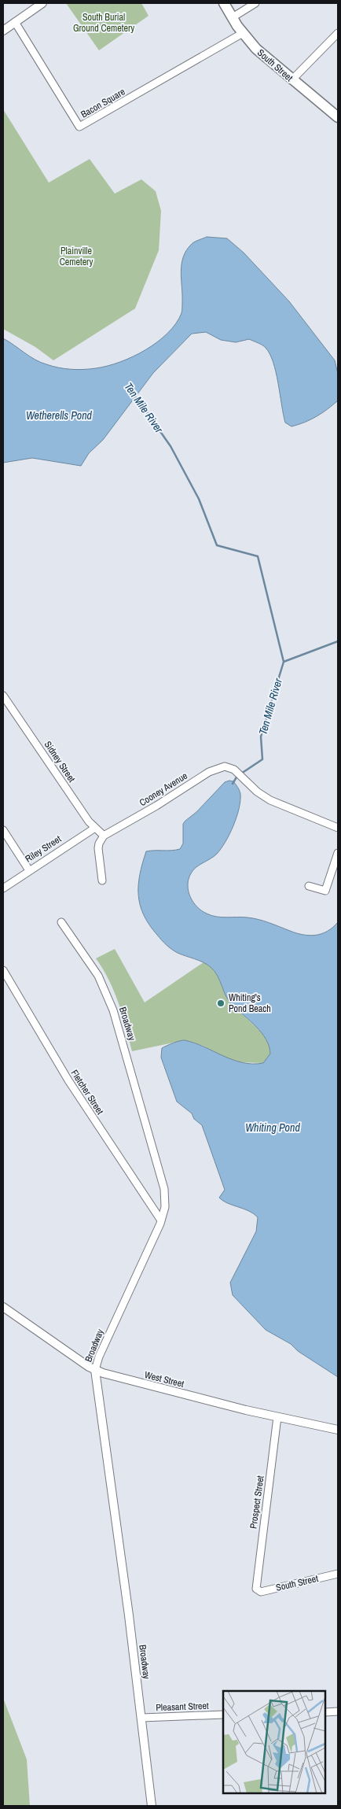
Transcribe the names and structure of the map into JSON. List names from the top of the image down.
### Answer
{
  "streets": {
    "main road": ["South Street"],
    "street": [
      "Bacon Square",
      "Sidney Street",
      "Cooney Avenue",
      "Riley Street",
      "Broadway",
      "Fletcher Street",
      "West Street",
      "Prospect Street",
      "Pleasant Street"
    ]
  },
  "crossings": [
    ["South Street", "Bacon Square"],
    ["South Street", "Prospect Street"],
    ["Sidney Street", "Cooney Avenue"],
    ["Sidney Street", "Riley Street"],
    ["Broadway", "Fletcher Street"],
    ["Broadway", "West Street"],
    ["Broadway", "Pleasant Street"],
    ["West Street", "Prospect Street"]
  ],
  "water": ["Ten Mile River", "Wetherells Pond", "Whiting Pond"],
  "parks": ["South Burial Ground Cemetery", "Plainville Cemetery"],
  "places": ["Whiting's Pond Beach"]
}
